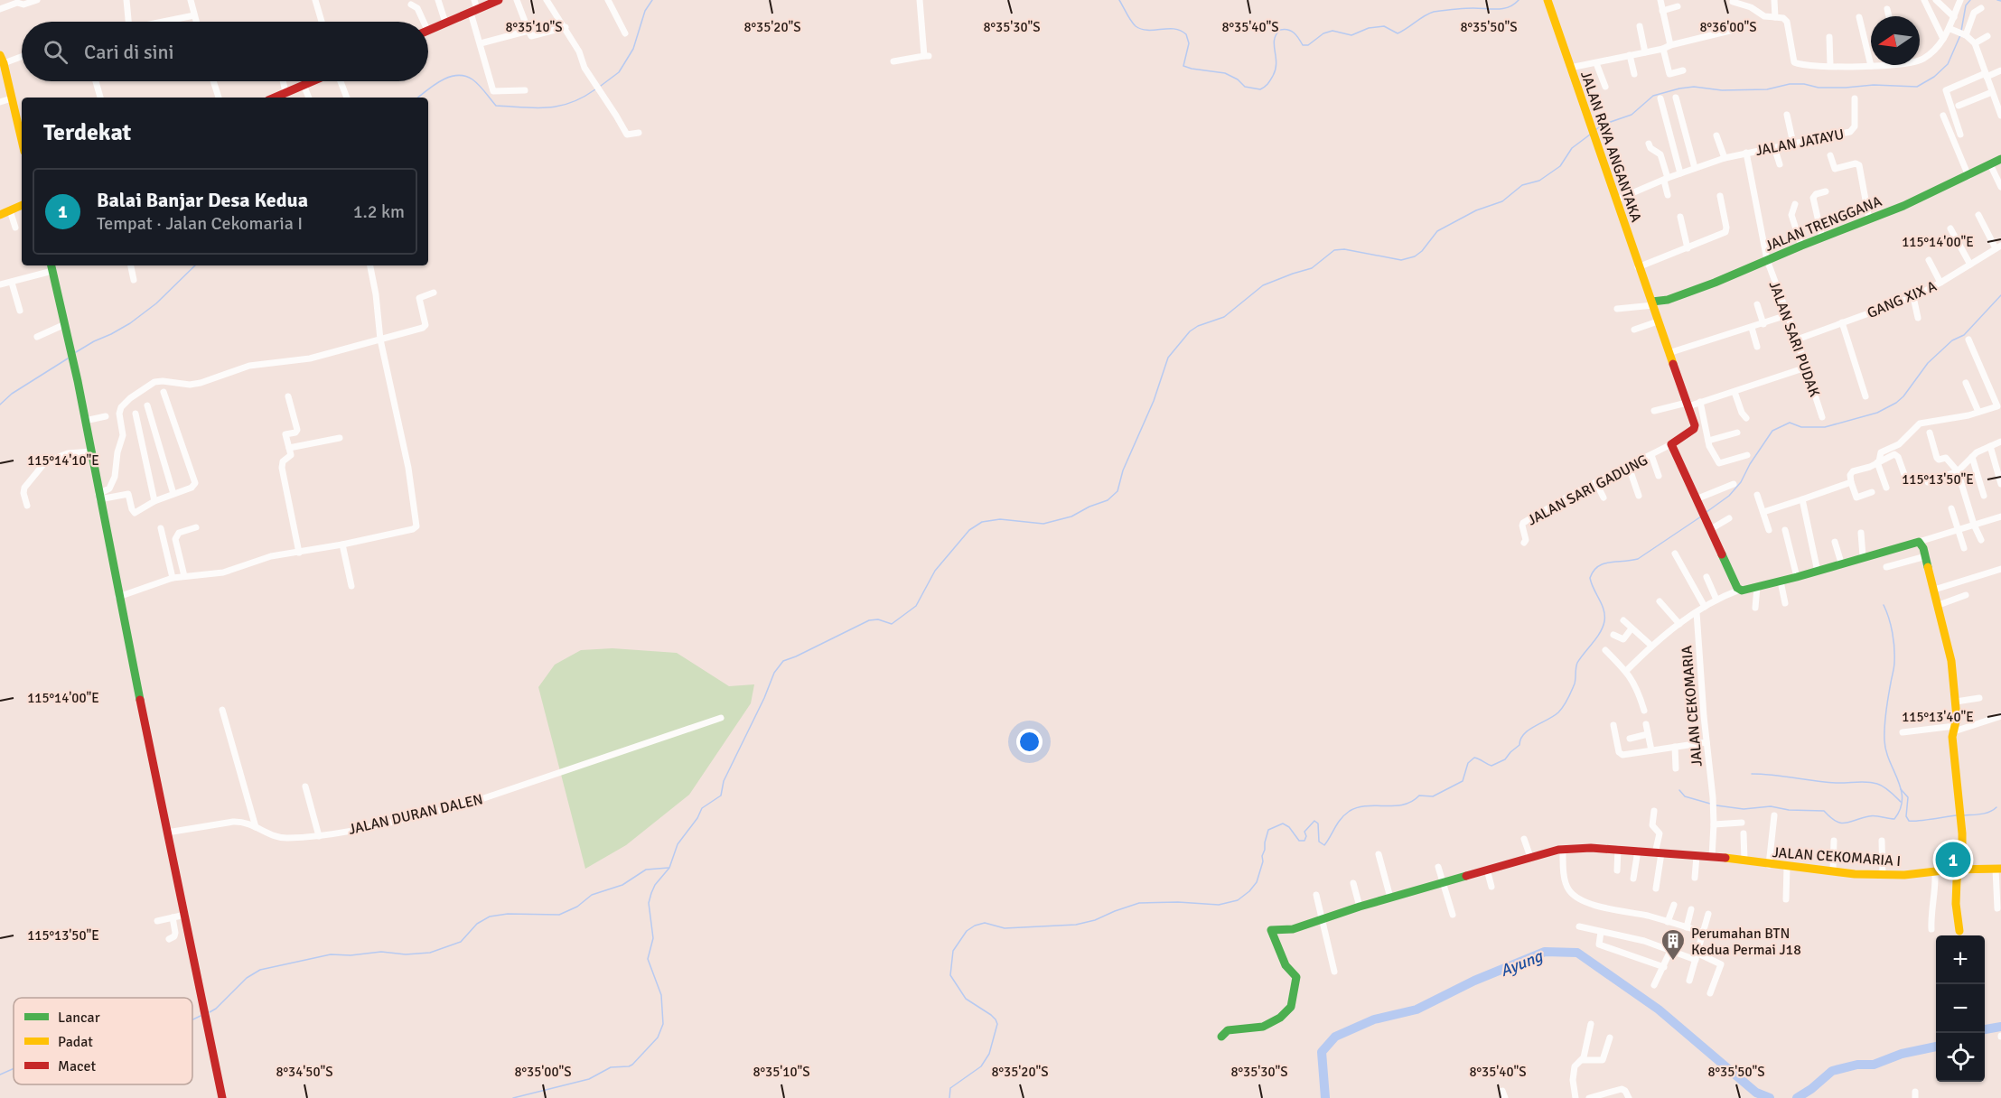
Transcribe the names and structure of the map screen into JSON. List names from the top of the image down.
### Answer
{
  "streets": {
    "main road": ["JALAN RAYA ANGANTAKA", "JALAN TRENGGANA", "JALAN CEKOMARIA I"],
    "street": [
      "JALAN JATAYU",
      "GANG XIX A",
      "JALAN SARI PUDAK",
      "JALAN SARI GADUNG",
      "JALAN CEKOMARIA",
      "JALAN DURAN DALEN"
    ]
  },
  "crossings": [
    ["JALAN JATAYU", "JALAN RAYA ANGANTAKA"],
    ["JALAN JATAYU", "JALAN TRENGGANA"],
    ["JALAN JATAYU", "JALAN SARI PUDAK"],
    ["JALAN RAYA ANGANTAKA", "JALAN TRENGGANA"],
    ["JALAN RAYA ANGANTAKA", "JALAN SARI GADUNG"],
    ["JALAN TRENGGANA", "JALAN SARI PUDAK"],
    ["GANG XIX A", "JALAN SARI PUDAK"],
    ["JALAN CEKOMARIA", "JALAN CEKOMARIA I"]
  ],
  "water": ["Ayung"],
  "places": {
    "building": ["Perumahan BTN Kedua Permai J18"]
  },
  "legend": ["Lancar", "Padat", "Macet"],
  "north": "left",
  "page": {
    "search": "Cari di sini",
    "heading": "Terdekat",
    "list": [
      {
        "mark": "1",
        "name": "Balai Banjar Desa Kedua",
        "note": "Tempat · Jalan Cekomaria I",
        "value": "1.2 km"
      }
    ],
    "pins": "1",
    "map_buttons": ["+", "−"]
  },
  "coordinates": [
    "8°35'10\"S",
    "8°35'20\"S",
    "8°35'30\"S",
    "8°35'40\"S",
    "8°35'50\"S",
    "8°36'00\"S",
    "115°14'00\"E",
    "115°14'10\"E",
    "115°13'50\"E",
    "115°13'40\"E",
    "8°34'50\"S",
    "8°35'00\"S"
  ]
}
